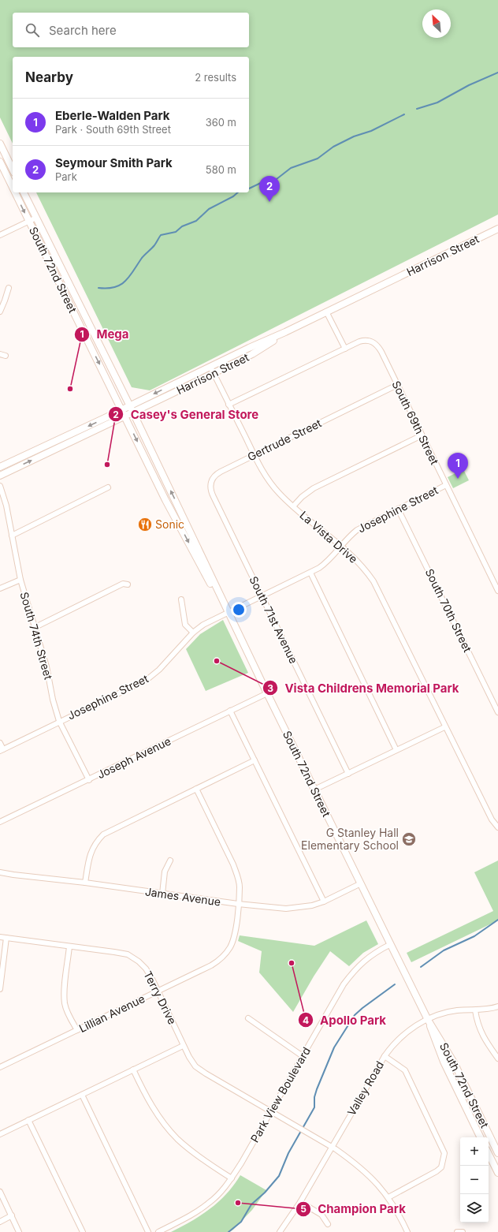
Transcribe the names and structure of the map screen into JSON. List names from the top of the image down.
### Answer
{
  "streets": {
    "main road": ["Harrison Street", "South 72nd Street"],
    "street": [
      "South 69th Street",
      "Gertrude Street",
      "Josephine Street",
      "La Vista Drive",
      "South 70th Street",
      "South 71st Avenue",
      "South 74th Street",
      "Joseph Avenue",
      "James Avenue",
      "Terry Drive",
      "Lillian Avenue",
      "Valley Road",
      "Park View Boulevard"
    ]
  },
  "crossings": [
    ["Harrison Street", "South 72nd Street"],
    ["Harrison Street", "La Vista Drive"],
    ["South 72nd Street", "Josephine Street"],
    ["South 72nd Street", "Joseph Avenue"],
    ["South 72nd Street", "James Avenue"],
    ["South 72nd Street", "Valley Road"],
    ["South 72nd Street", "Park View Boulevard"],
    ["South 69th Street", "Gertrude Street"],
    ["South 69th Street", "Josephine Street"],
    ["South 69th Street", "La Vista Drive"],
    ["Gertrude Street", "La Vista Drive"],
    ["Gertrude Street", "South 71st Avenue"],
    ["Josephine Street", "La Vista Drive"],
    ["Josephine Street", "South 70th Street"],
    ["Josephine Street", "South 71st Avenue"],
    ["Josephine Street", "South 74th Street"],
    ["South 74th Street", "Joseph Avenue"],
    ["James Avenue", "Lillian Avenue"],
    ["Terry Drive", "Lillian Avenue"],
    ["Terry Drive", "Valley Road"],
    ["Terry Drive", "Park View Boulevard"]
  ],
  "places": {
    "other": [
      "Mega",
      "Casey's General Store",
      "Vista Childrens Memorial Park",
      "Apollo Park",
      "Champion Park"
    ],
    "restaurant": ["Sonic"],
    "school or university": ["G Stanley Hall Elementary School"]
  },
  "north": "top left",
  "page": {
    "search": "Search here",
    "heading": ["Nearby", "2 results"],
    "list": [
      {
        "mark": "1",
        "name": "Eberle-Walden Park",
        "note": "Park · South 69th Street",
        "value": "360 m"
      },
      {
        "mark": "2",
        "name": "Seymour Smith Park",
        "note": "Park",
        "value": "580 m"
      }
    ],
    "pins": ["2", "1"],
    "map_buttons": ["+", "−"]
  }
}
